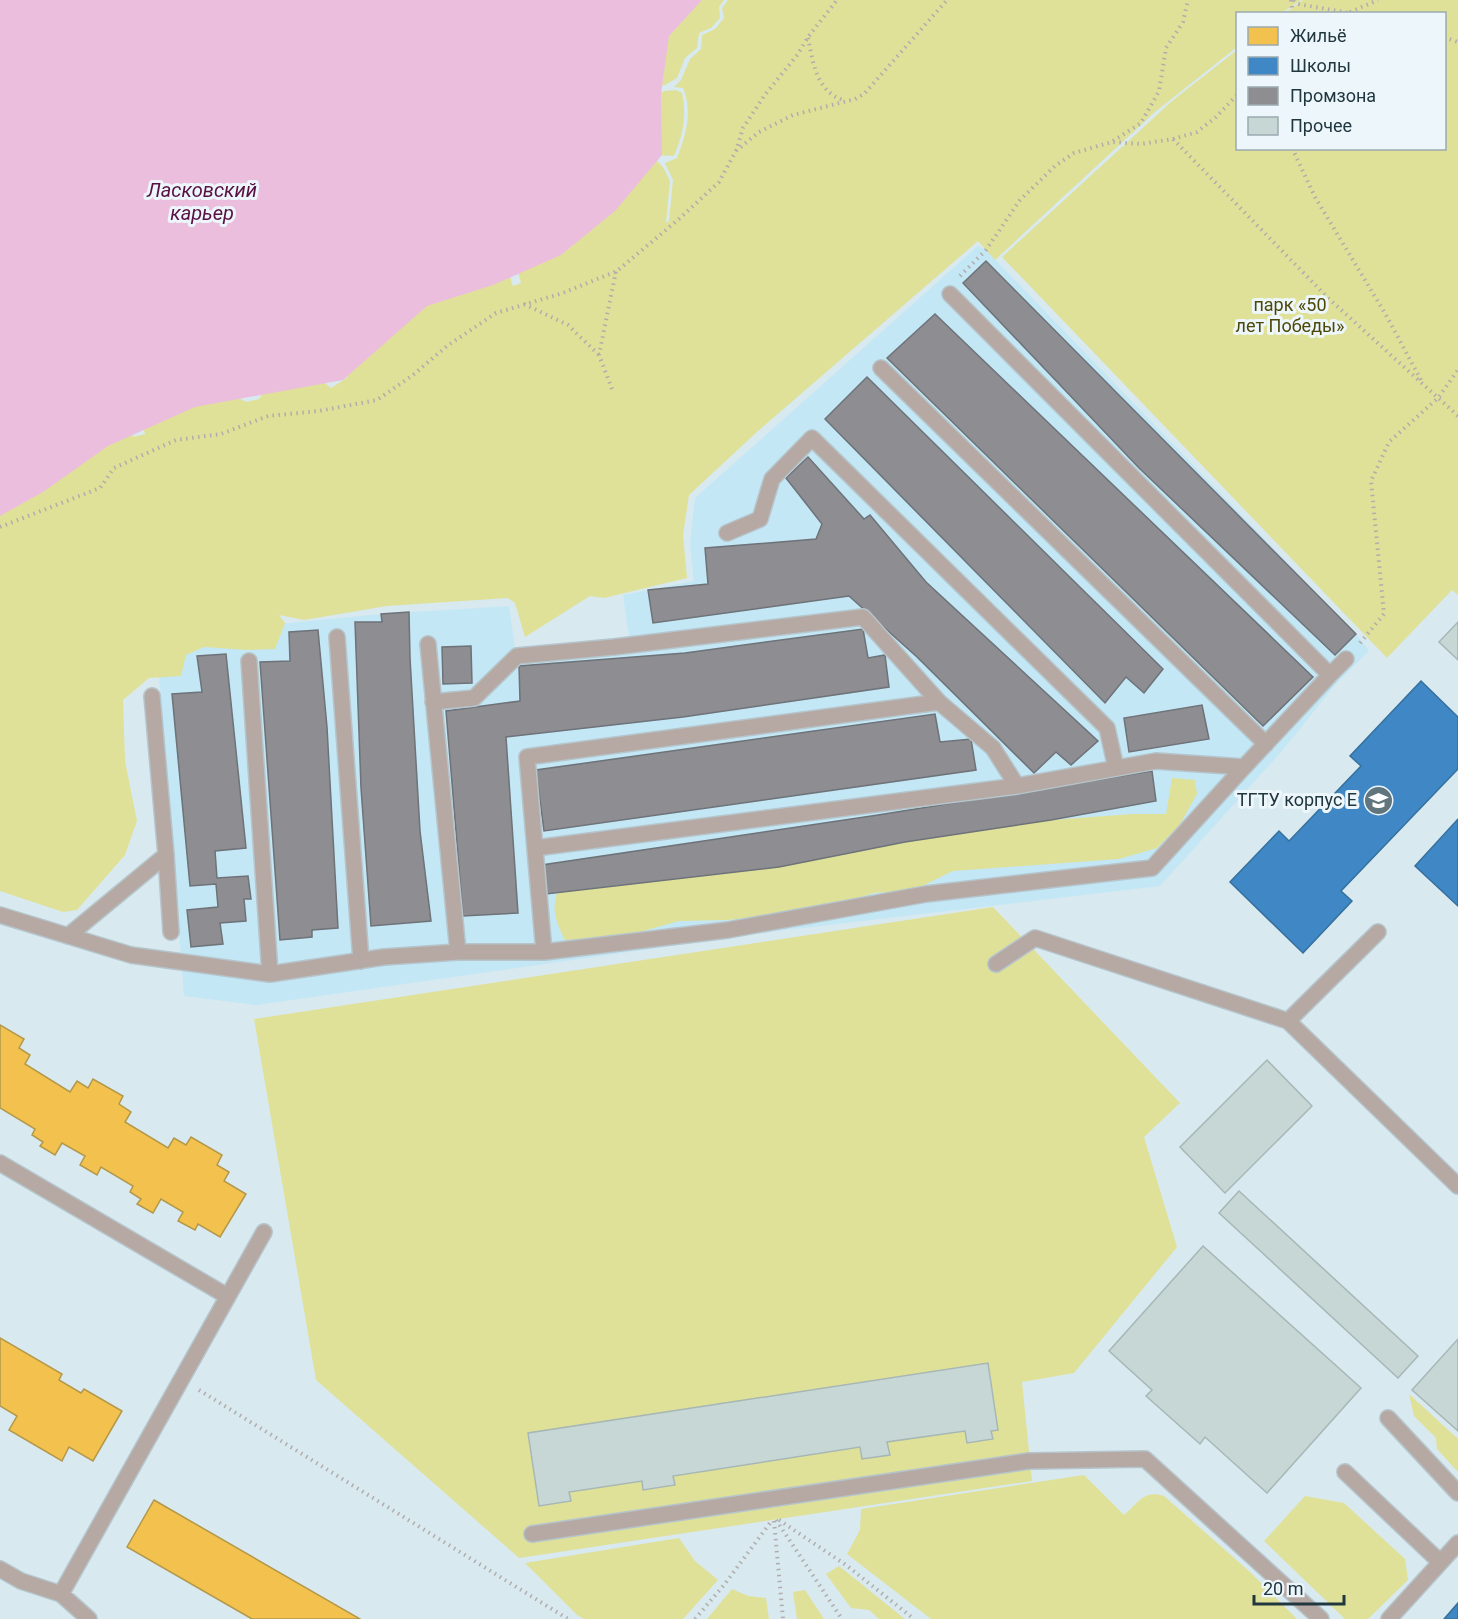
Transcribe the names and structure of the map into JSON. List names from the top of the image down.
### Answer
{
  "water": ["Ласковский карьер"],
  "parks": ["парк «50 лет Победы»"],
  "places": {
    "school or university": ["ТГТУ корпус Е"]
  },
  "legend": [
    "Жильё",
    "Школы",
    "Промзона",
    "Прочее"
  ],
  "scale_bar": "20 m"
}
